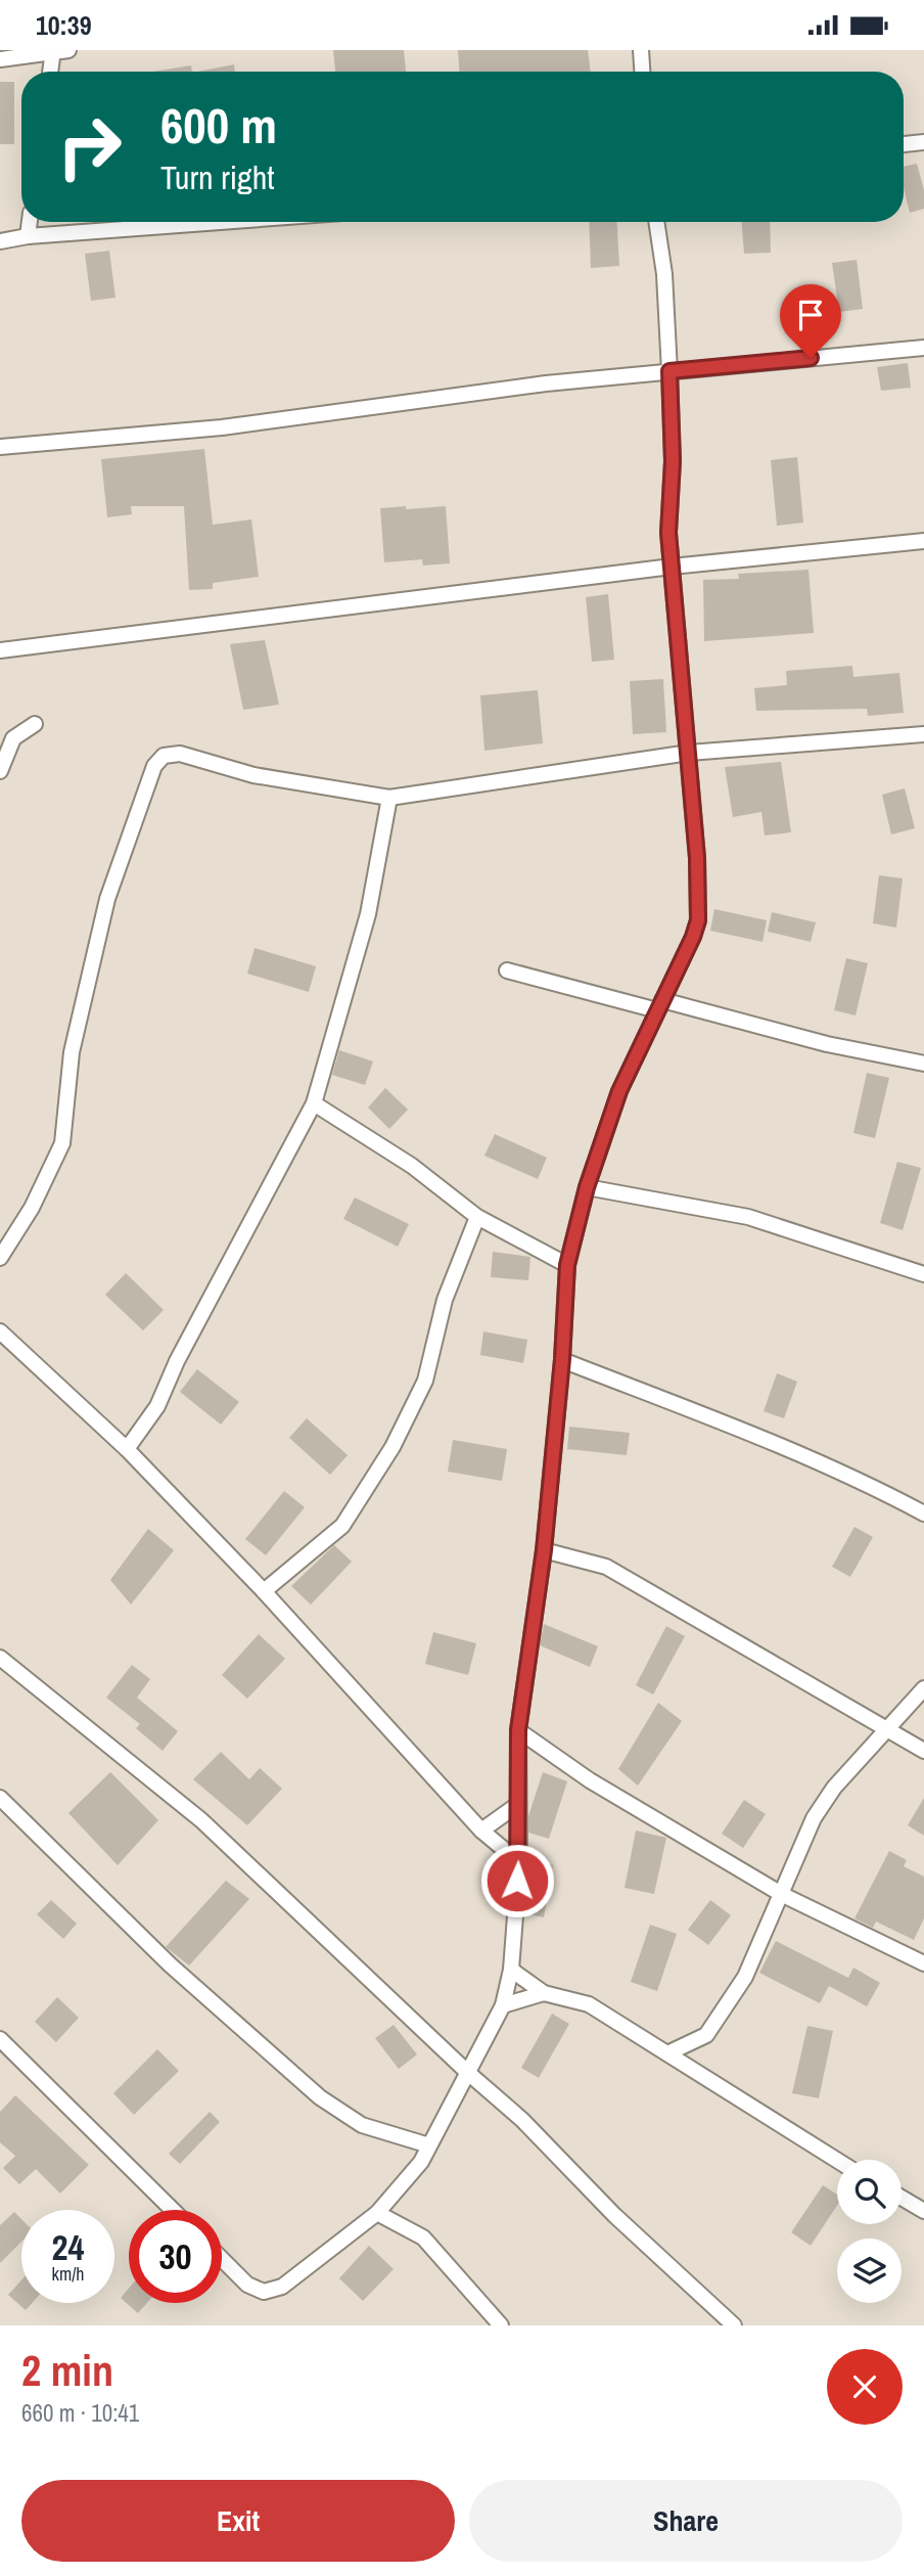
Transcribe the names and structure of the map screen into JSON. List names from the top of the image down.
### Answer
{
  "page": {
    "status": "10:39",
    "turn": ["600 m", "Turn right"],
    "speed": "24 km/h",
    "limit": "30",
    "heading": ["2 min", "660 m · 10:41"],
    "buttons": ["Exit", "Share"]
  }
}
